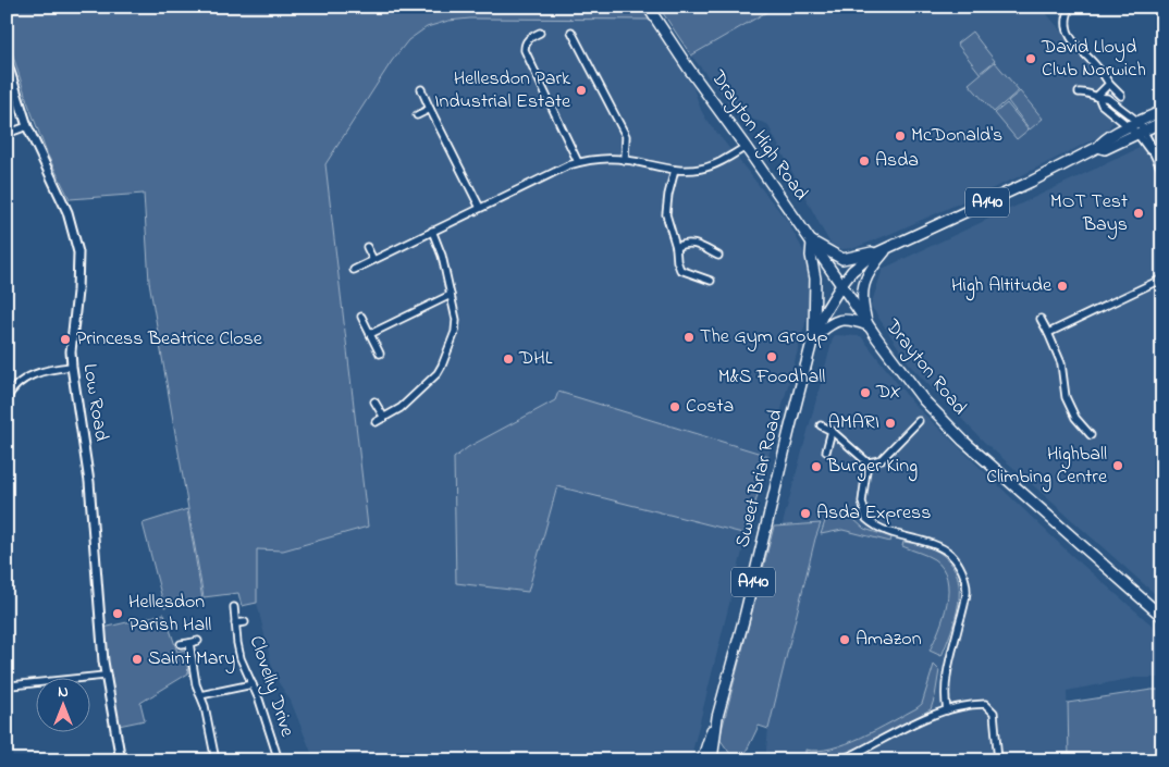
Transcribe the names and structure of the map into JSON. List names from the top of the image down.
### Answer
{
  "streets": {
    "main road": [
      "Drayton High Road",
      "A140",
      "Drayton Road",
      "Sweet Briar Road"
    ],
    "street": ["Low Road", "Clovelly Drive"]
  },
  "crossings": [
    ["Drayton High Road", "A140"],
    ["Drayton High Road", "Drayton Road"],
    ["Drayton High Road", "Sweet Briar Road"],
    ["A140", "Drayton Road"],
    ["A140", "Sweet Briar Road"],
    ["Drayton Road", "Sweet Briar Road"]
  ],
  "places": [
    "David Lloyd Club Norwich",
    "Hellesdon Park Industrial Estate",
    "McDonald's",
    "Asda",
    "MOT Test Bays",
    "High Altitude",
    "The Gym Group",
    "Princess Beatrice Close",
    "M&S Foodhall",
    "DHL",
    "DX",
    "Costa",
    "AMARI",
    "Highball Climbing Centre",
    "Burger King",
    "Asda Express",
    "Hellesdon Parish Hall",
    "Amazon",
    "Saint Mary"
  ],
  "north": "top"
}
